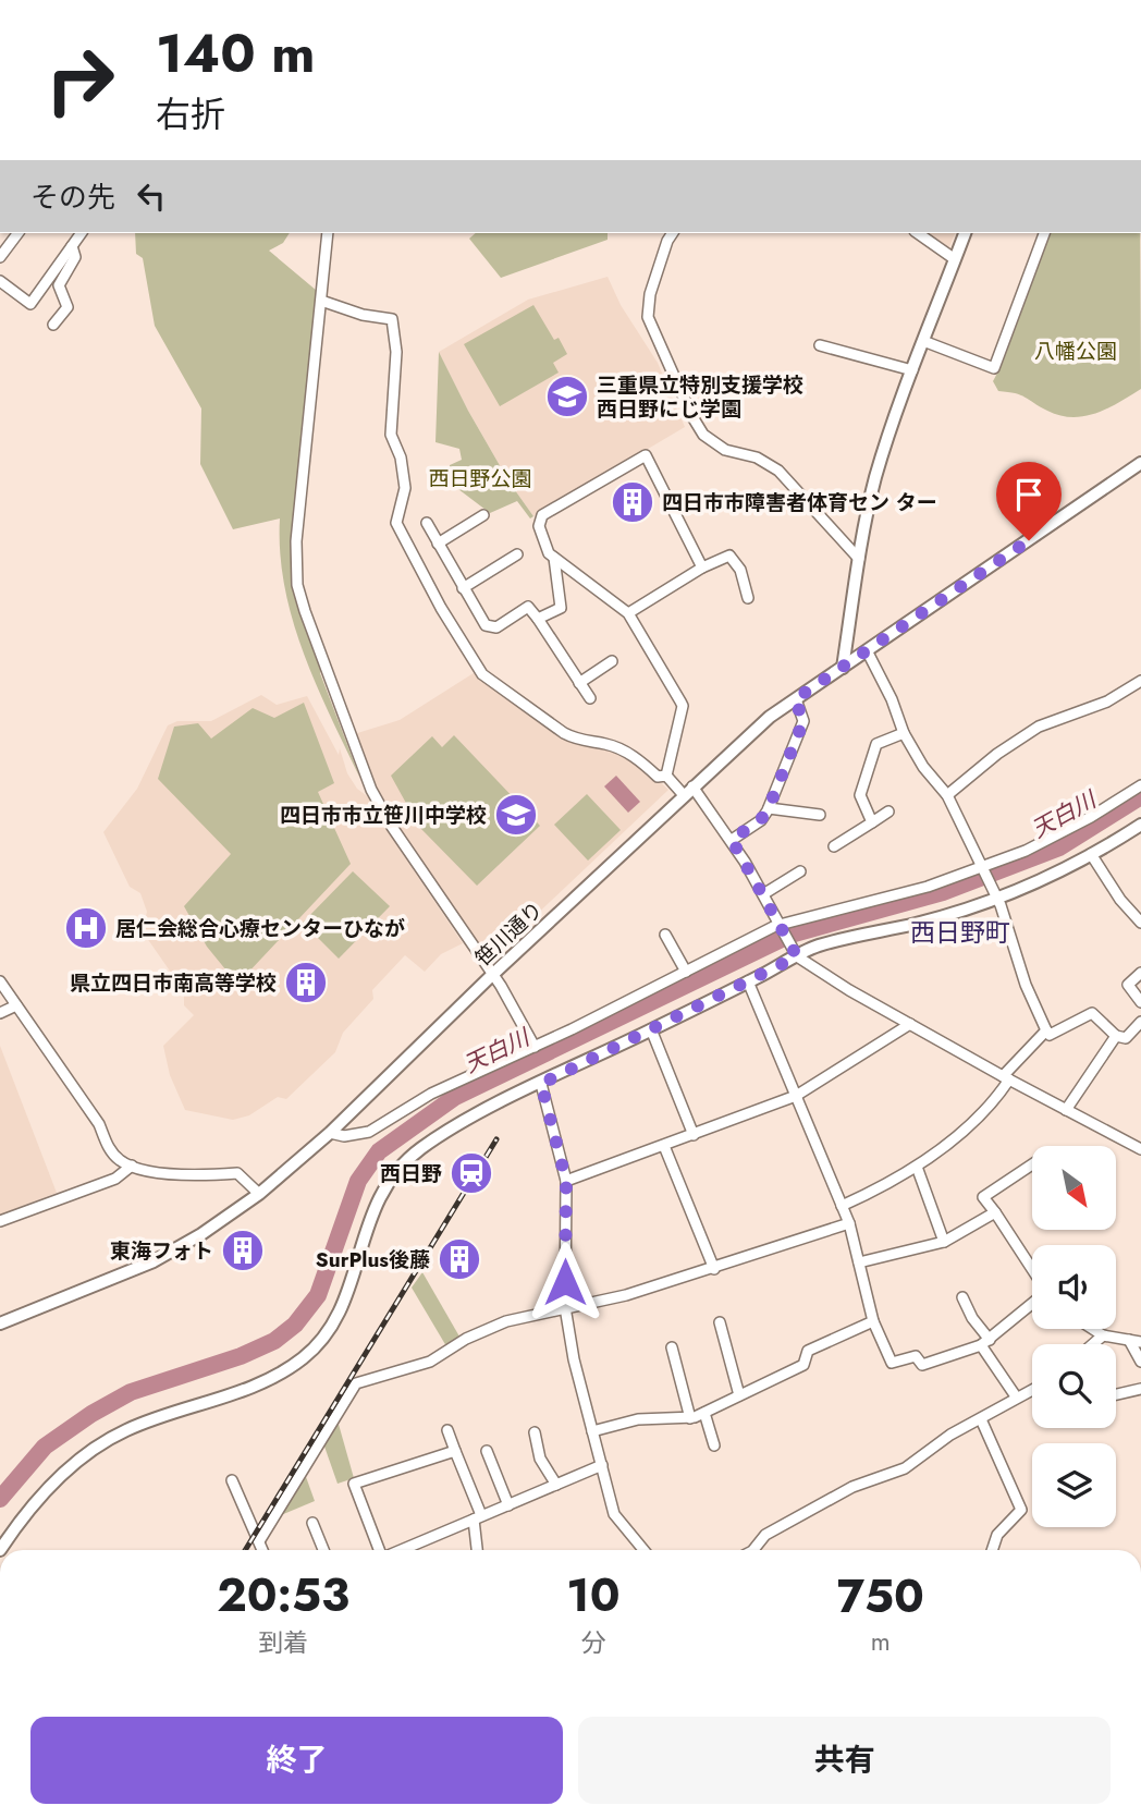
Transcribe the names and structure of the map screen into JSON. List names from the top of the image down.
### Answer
{
  "streets": {
    "street": ["笹川通り"]
  },
  "districts": ["西日野町"],
  "water": ["天白川"],
  "parks": ["八幡公園", "西日野公園"],
  "places": {
    "school or university": ["三重県立特別支援学校 西日野にじ学園", "四日市市立笹川中学校"],
    "building": [
      "四日市市障害者体育セン ター",
      "県立四日市南高等学校",
      "東海フォト",
      "SurPlus後藤"
    ],
    "hospital": ["居仁会総合心療センターひなが"],
    "station": ["西日野"]
  },
  "north": "bottom right",
  "page": {
    "turn": ["140 m", "右折"],
    "then": "その先",
    "eta": [
      "20:53",
      "到着",
      "10",
      "分",
      "750",
      "m"
    ],
    "buttons": ["終了", "共有"]
  }
}
